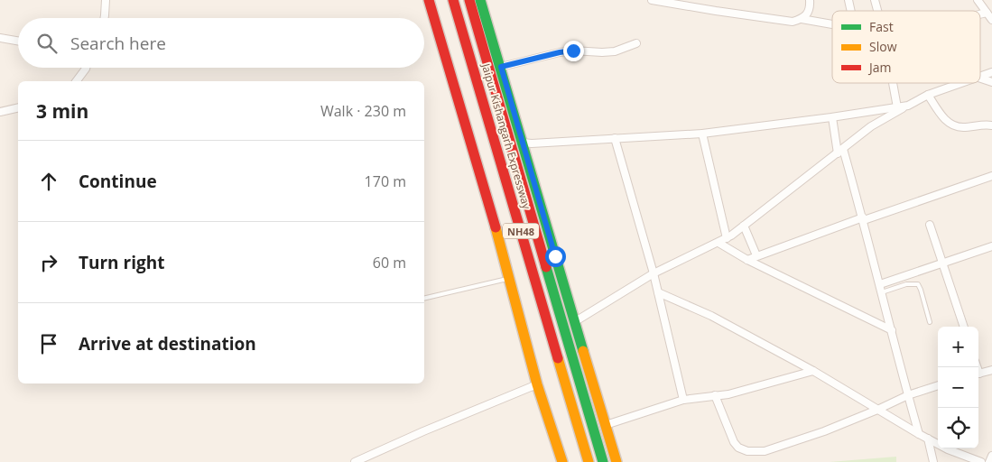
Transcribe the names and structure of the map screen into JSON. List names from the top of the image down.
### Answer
{
  "streets": {
    "main road": ["Jaipur Kishangarh Expressway", "NH48"]
  },
  "legend": ["Fast", "Slow", "Jam"],
  "page": {
    "search": "Search here",
    "heading": ["3 min", "Walk · 230 m"],
    "list": [
      ["Continue", "170 m"],
      ["Turn right", "60 m"],
      "Arrive at destination"
    ],
    "map_buttons": ["+", "−"]
  }
}
